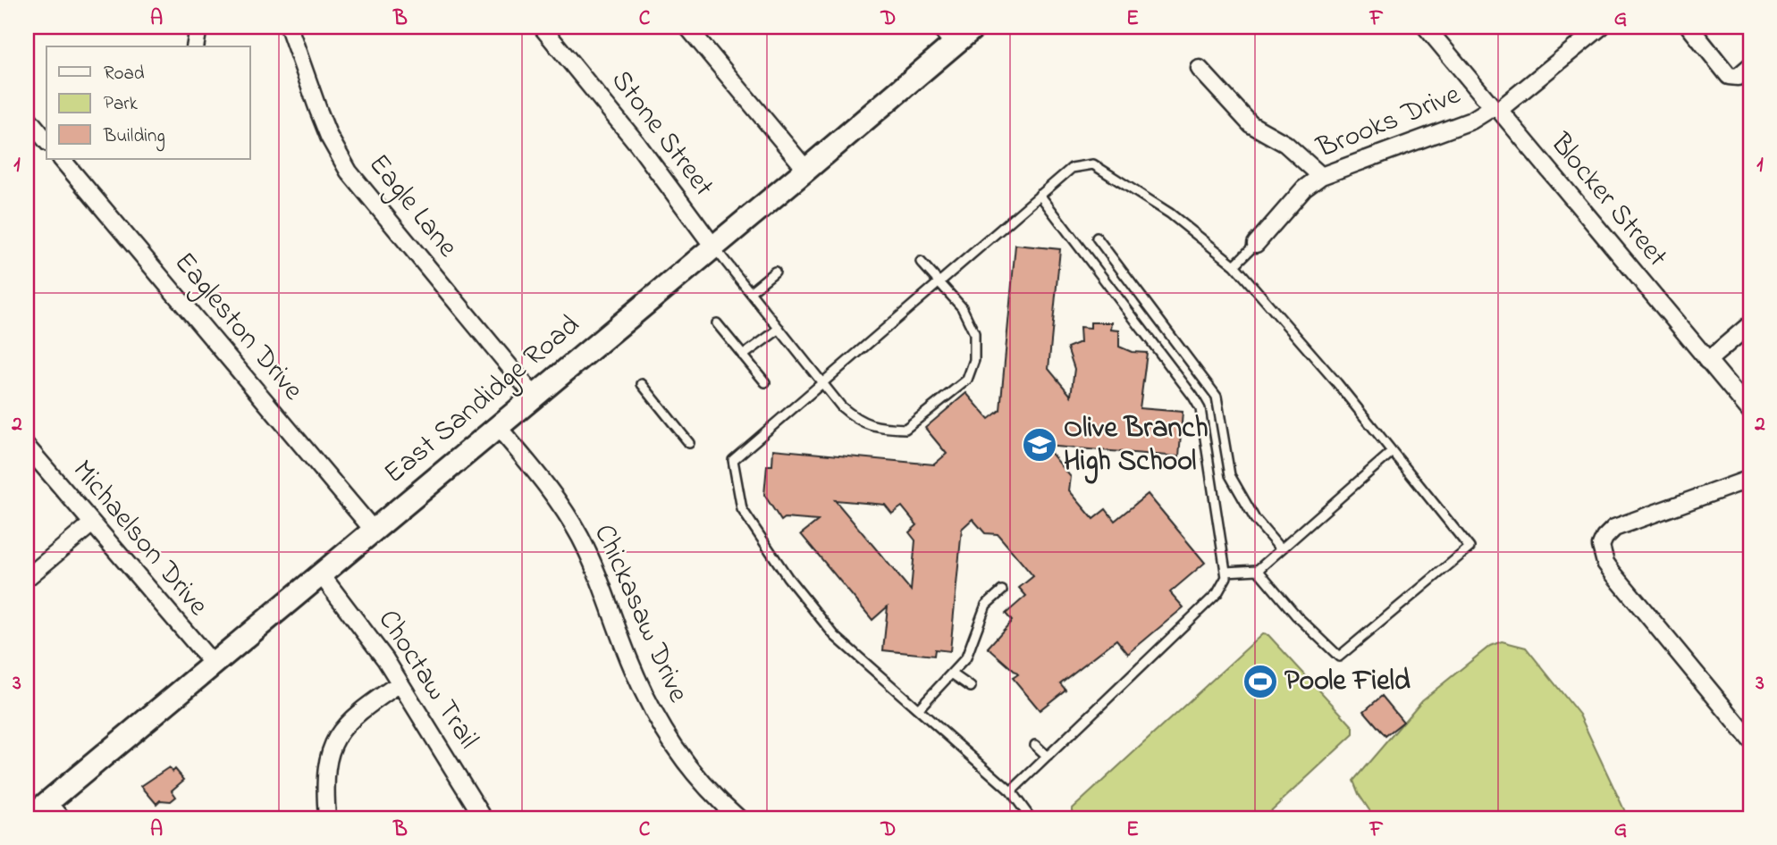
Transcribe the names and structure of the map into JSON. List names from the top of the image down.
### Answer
{
  "streets": {
    "street": [
      "Brooks Drive",
      "Stone Street",
      "Blocker Street",
      "Eagle Lane",
      "Eagleston Drive",
      "East Sandidge Road",
      "Michaelson Drive",
      "Chickasaw Drive",
      "Choctaw Trail"
    ]
  },
  "crossings": [
    ["Brooks Drive", "Blocker Street"],
    ["Stone Street", "East Sandidge Road"],
    ["Eagle Lane", "East Sandidge Road"],
    ["Eagleston Drive", "East Sandidge Road"],
    ["East Sandidge Road", "Michaelson Drive"],
    ["East Sandidge Road", "Chickasaw Drive"],
    ["East Sandidge Road", "Choctaw Trail"]
  ],
  "places": {
    "school or university": ["Olive Branch High School"],
    "sports": ["Poole Field"]
  },
  "legend": ["Road", "Park", "Building"],
  "grid": {
    "columns": [
      "A",
      "B",
      "C",
      "D",
      "E",
      "F",
      "G"
    ],
    "rows": ["1", "2", "3"]
  }
}
